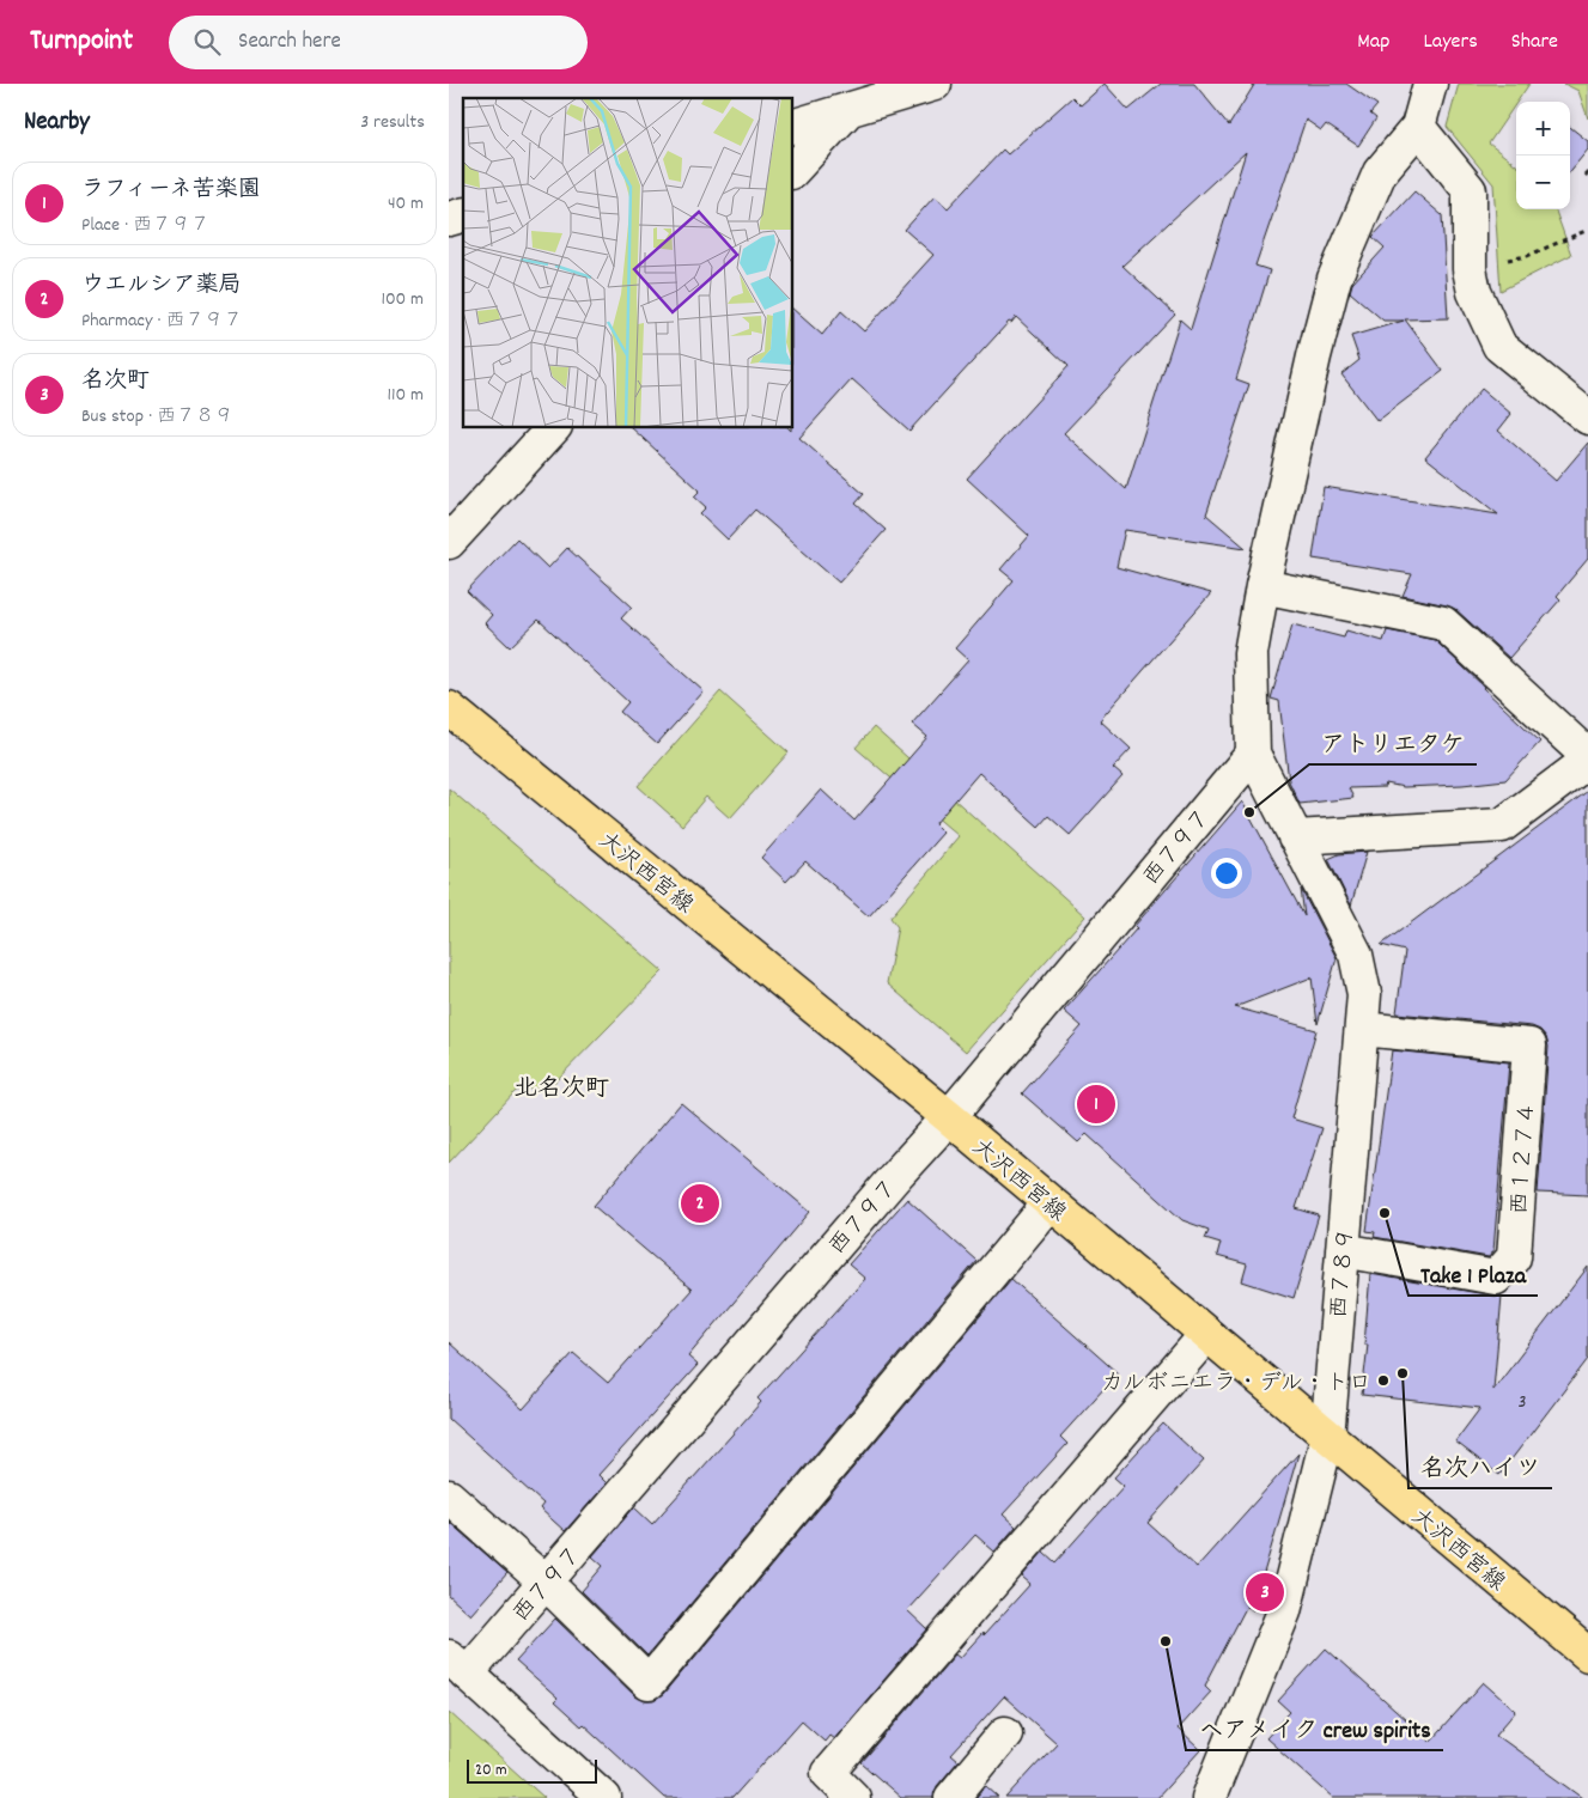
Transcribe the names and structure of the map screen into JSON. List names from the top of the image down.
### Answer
{
  "streets": {
    "main road": ["大沢西宮線"],
    "street": ["西７９７", "西１２７４", "西７８９"]
  },
  "crossings": [
    ["西７９７", "大沢西宮線"],
    ["西７９７", "西７８９"],
    ["大沢西宮線", "西７８９"],
    ["西１２７４", "西７８９"]
  ],
  "districts": ["北名次町"],
  "places": [
    "アトリエタケ",
    "Take 1 Plaza",
    "名次ハイツ",
    "カルボニエラ・デル・トロ",
    "ヘアメイク crew spirits"
  ],
  "house_numbers": ["3"],
  "scale_bar": "20 m",
  "page": {
    "header": "Turnpoint",
    "search": "Search here",
    "nav": ["Map", "Layers", "Share"],
    "heading": ["Nearby", "3 results"],
    "map_buttons": ["+", "−"],
    "list": [
      {
        "mark": "1",
        "name": "ラフィーネ苦楽園",
        "note": "Place · 西７９７",
        "value": "40 m"
      },
      {
        "mark": "2",
        "name": "ウエルシア薬局",
        "note": "Pharmacy · 西７９７",
        "value": "100 m"
      },
      {
        "mark": "3",
        "name": "名次町",
        "note": "Bus stop · 西７８９",
        "value": "110 m"
      }
    ],
    "pins": ["1", "2", "3"],
    "scale": "20 m"
  }
}
